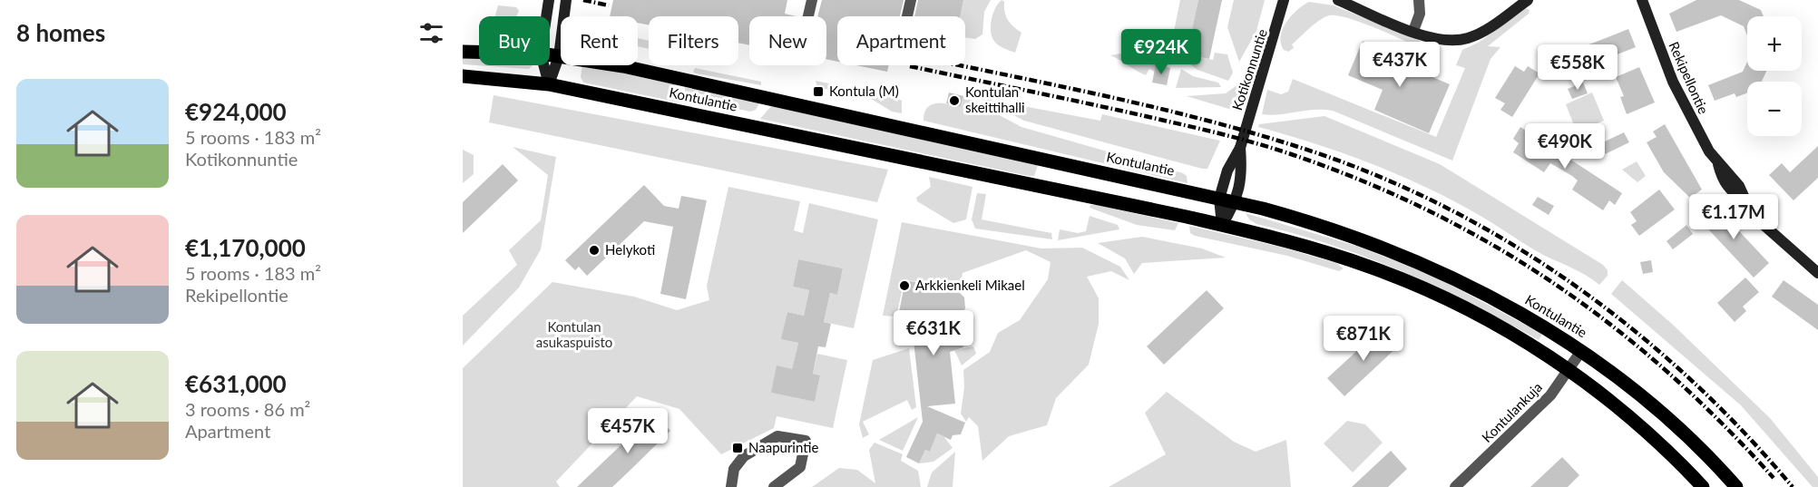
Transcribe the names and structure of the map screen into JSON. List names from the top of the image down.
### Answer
{
  "streets": {
    "main road": ["Kontulantie"],
    "street": ["Kotikonnuntie", "Rekipellontie", "Kontulankuja"]
  },
  "crossings": [
    ["Kotikonnuntie", "Kontulantie"],
    ["Kontulantie", "Kontulankuja"]
  ],
  "parks": ["Kontulan asukaspuisto"],
  "places": {
    "transit": ["Kontula (M)", "Naapurintie"],
    "other": ["Kontulan skeittihalli", "Helykoti", "Arkkienkeli Mikael"]
  },
  "page": {
    "heading": "8 homes",
    "map_buttons": ["+", "−"],
    "chip": [
      "Buy",
      "Rent",
      "Filters",
      "New",
      "Apartment"
    ],
    "price": [
      "€924K",
      "€437K",
      "€558K",
      "€490K",
      "€1.17M",
      "€631K",
      "€871K",
      "€457K"
    ],
    "list": [
      {
        "name": "€924,000",
        "note": "5 rooms · 183 m² · Kotikonnuntie"
      },
      {
        "name": "€1,170,000",
        "note": "5 rooms · 183 m² · Rekipellontie"
      },
      {
        "name": "€631,000",
        "note": "3 rooms · 86 m² · Apartment"
      }
    ]
  }
}
